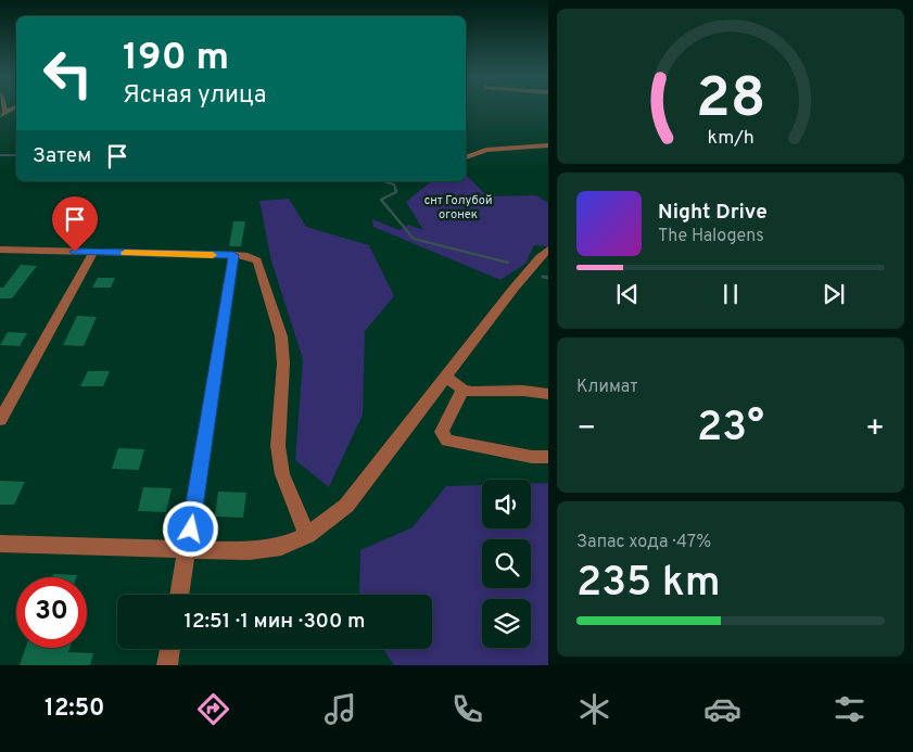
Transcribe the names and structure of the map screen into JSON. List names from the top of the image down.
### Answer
{
  "parks": ["снт Голубой огонек"],
  "page": {
    "turn": ["190 m", "Ясная улица"],
    "then": "Затем",
    "song": ["Night Drive", "The Halogens"],
    "tile": [
      "Климат",
      ["Запас хода · 47%", "235 km"]
    ],
    "heat": ["−", "23°", "+"],
    "limit": "30",
    "trip": "12:51 · 1 мин · 300 m",
    "tabs": "12:50",
    "gauge": ["28", "km/h"]
  }
}
